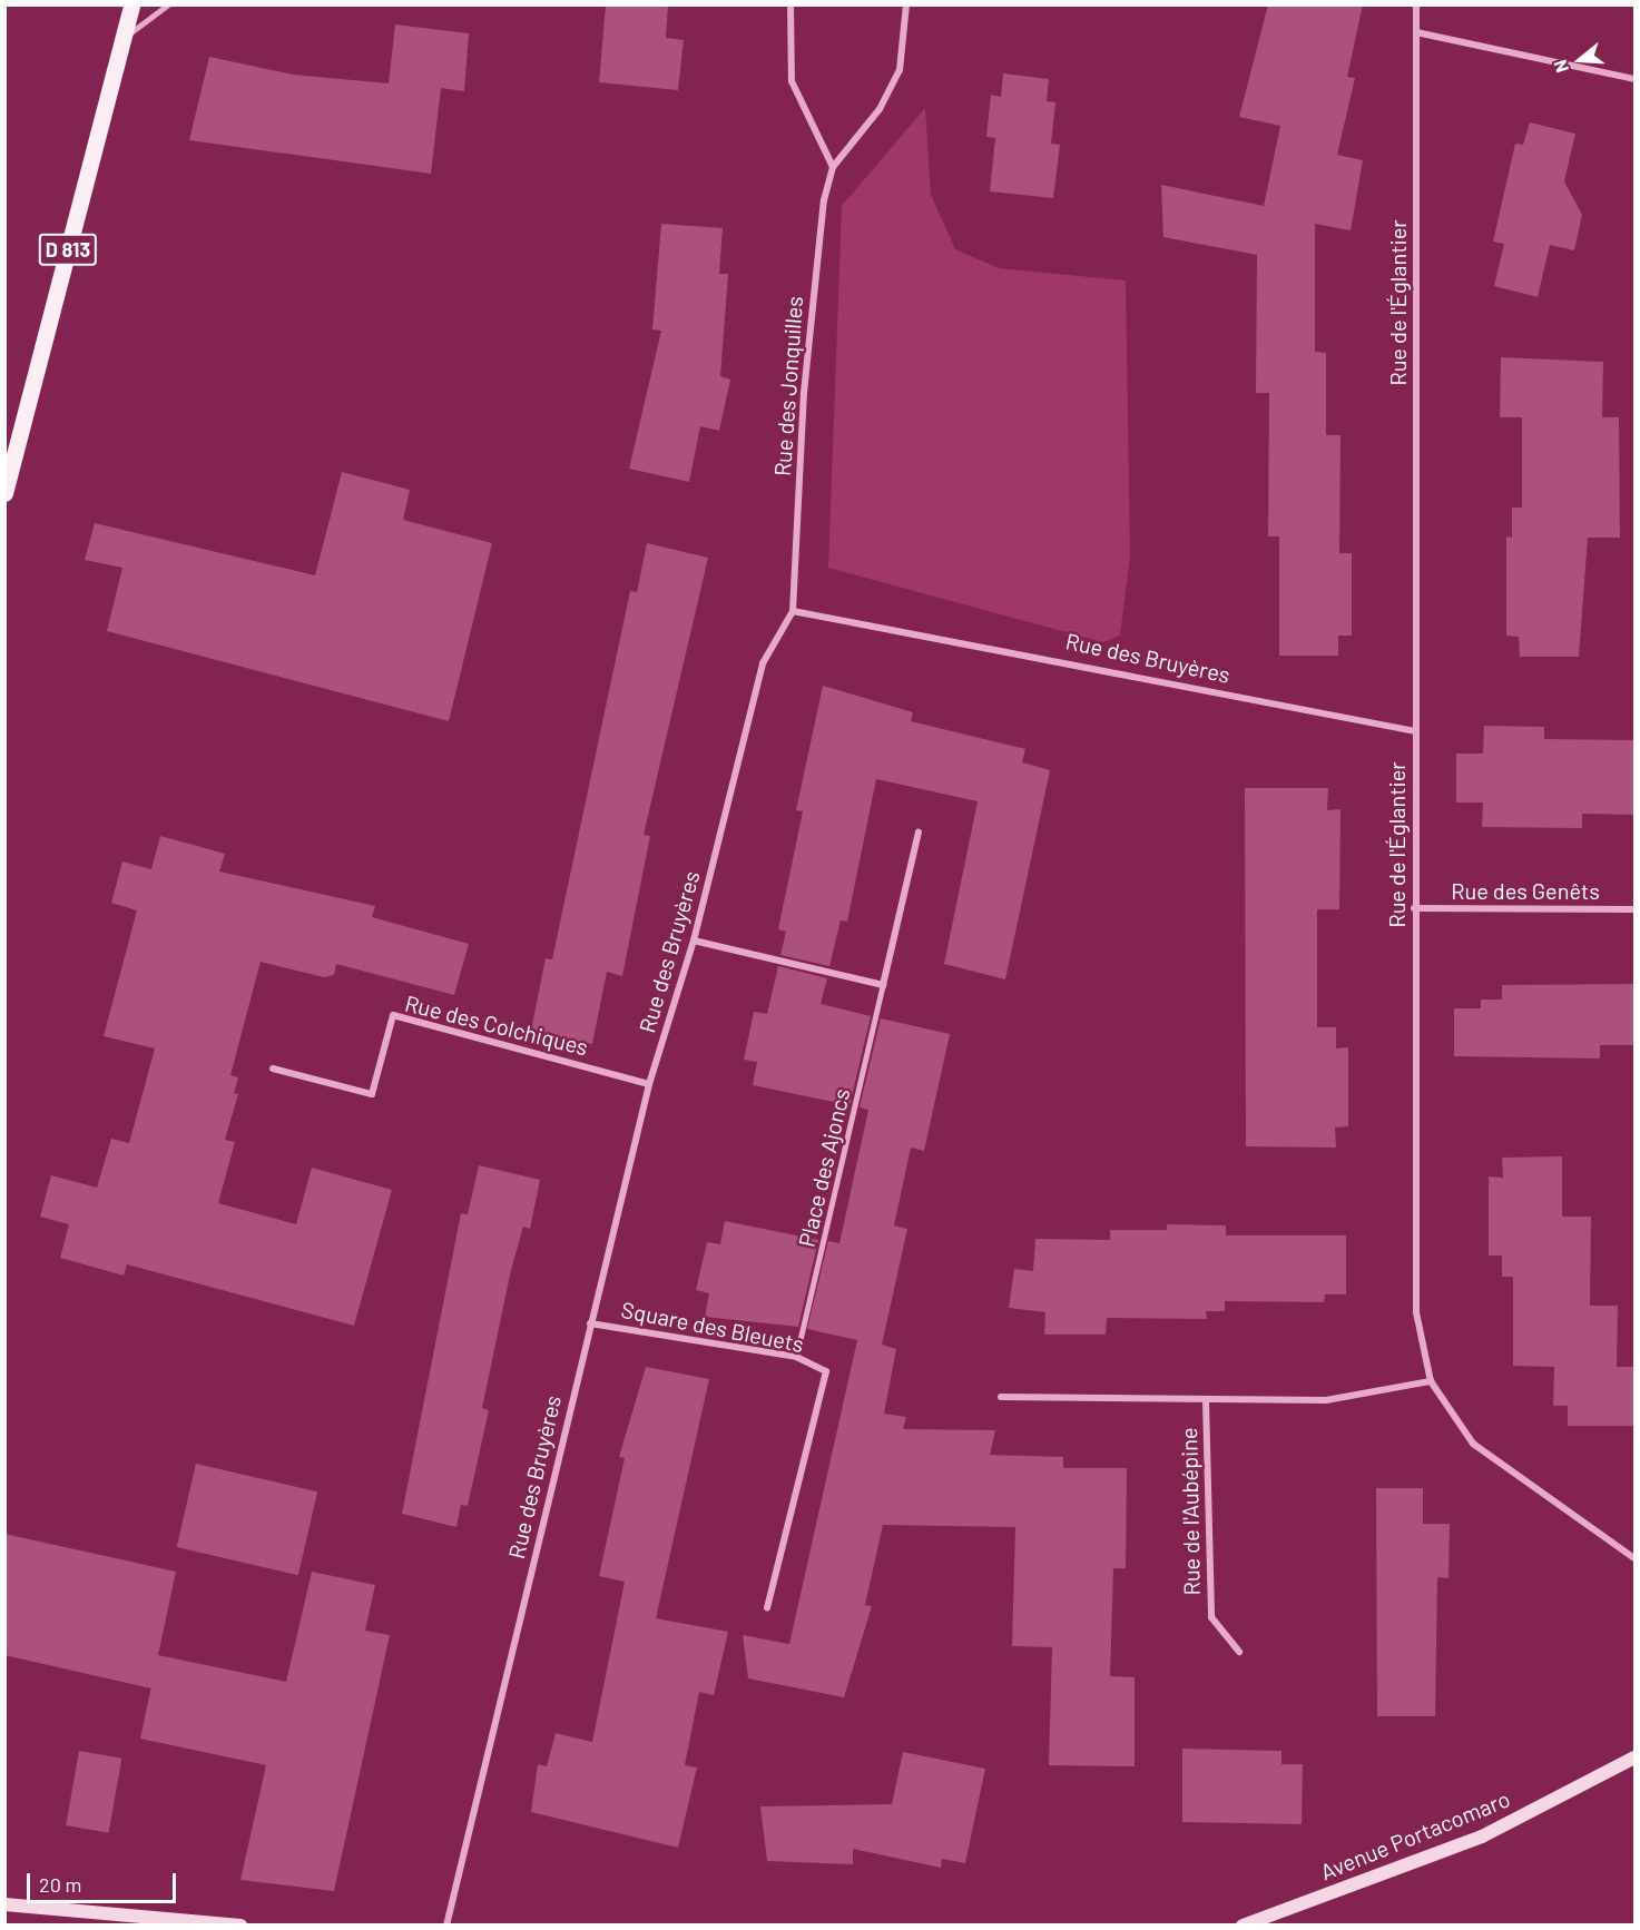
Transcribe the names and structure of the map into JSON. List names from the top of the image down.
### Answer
{
  "streets": {
    "main road": ["D 813"],
    "street": [
      "Rue de l'Églantier",
      "Rue des Jonquilles",
      "Rue des Bruyères",
      "Rue des Genêts",
      "Rue des Colchiques",
      "Square des Bleuets",
      "Rue de l'Aubépine",
      "Avenue Portacomaro"
    ],
    "lane": ["Place des Ajoncs"]
  },
  "crossings": [
    ["Rue de l'Églantier", "Rue des Bruyères"],
    ["Rue de l'Églantier", "Rue des Genêts"],
    ["Rue de l'Églantier", "Rue de l'Aubépine"],
    ["Rue des Jonquilles", "Rue des Bruyères"],
    ["Rue des Bruyères", "Rue des Colchiques"],
    ["Rue des Bruyères", "Square des Bleuets"],
    ["Place des Ajoncs", "Square des Bleuets"]
  ],
  "scale_bar": "20 m",
  "north": "left"
}
